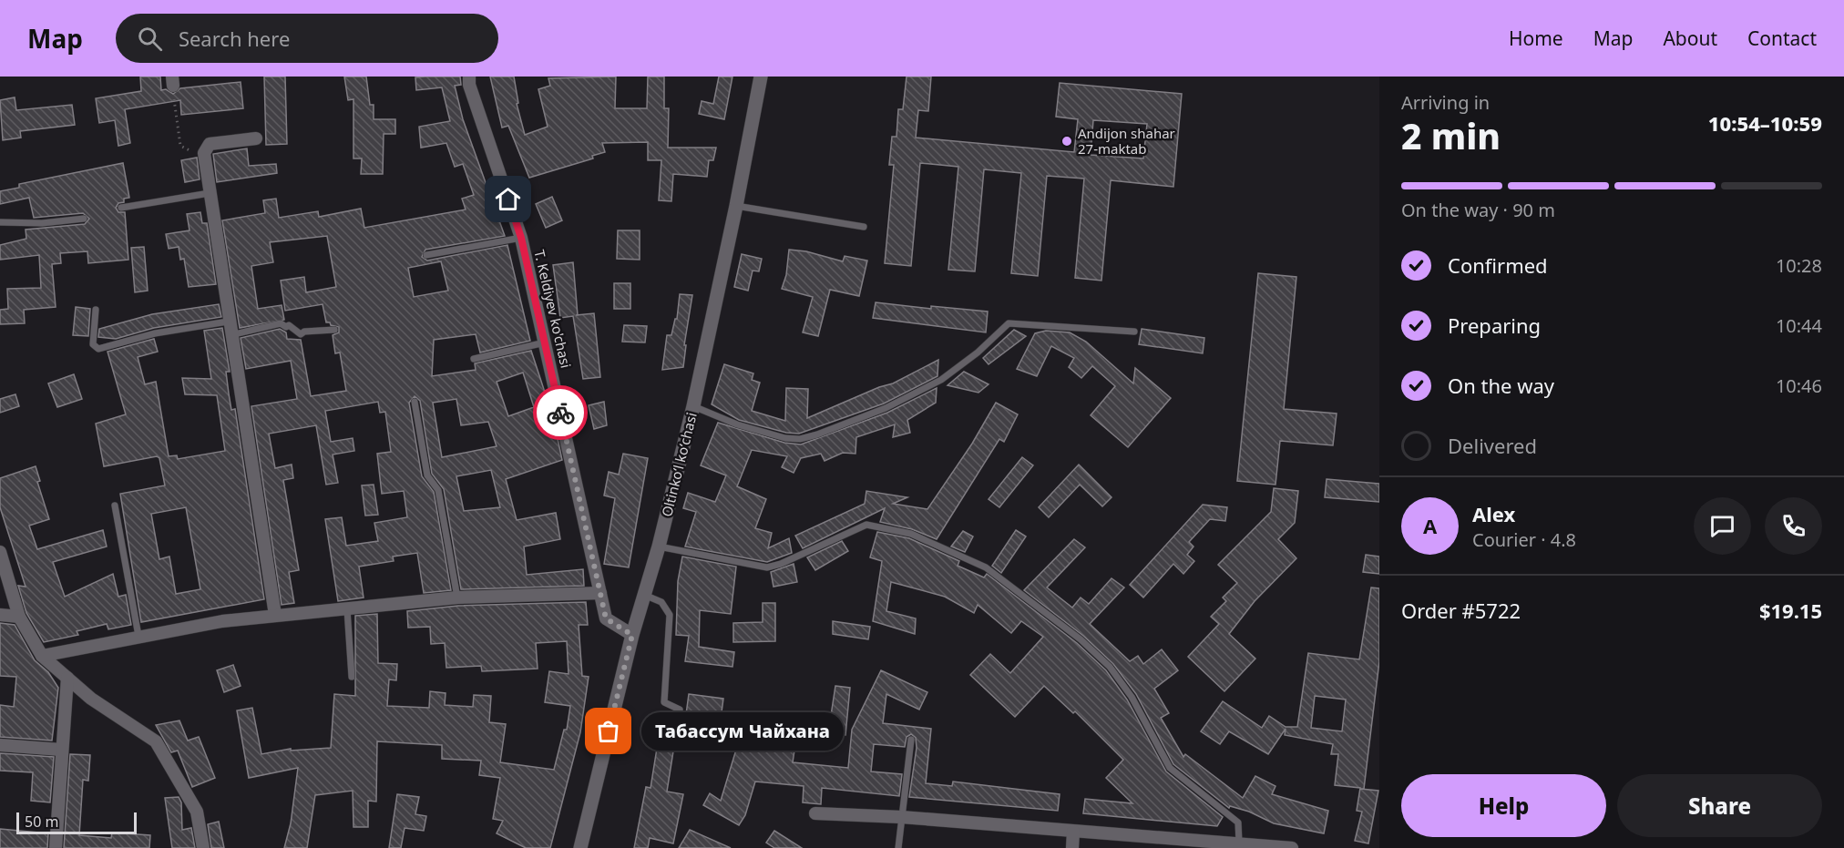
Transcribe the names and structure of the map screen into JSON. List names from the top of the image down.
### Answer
{
  "streets": {
    "main road": ["Oltinkoʻl koʻchasi"],
    "street": ["T. Keldiyev ko'chasi"]
  },
  "crossings": [
    ["T. Keldiyev ko'chasi", "Oltinkoʻl koʻchasi"]
  ],
  "places": ["Andijon shahar 27-maktab", "Табассум Чайхана"],
  "scale_bar": "50 m",
  "page": {
    "header": "Map",
    "search": "Search here",
    "nav": [
      "Home",
      "Map",
      "About",
      "Contact"
    ],
    "heading": ["2 min", "Arriving in", "10:54–10:59"],
    "panel": [
      "Alex",
      "Courier · 4.8",
      "Order #5722",
      "$19.15"
    ],
    "bar": "On the way · 90 m",
    "list": [
      ["Confirmed", "10:28"],
      ["Preparing", "10:44"],
      ["On the way", "10:46"],
      "Delivered"
    ],
    "round": "A",
    "bubble": "Табассум Чайхана",
    "buttons": ["Help", "Share"],
    "scale": "50 m"
  }
}
